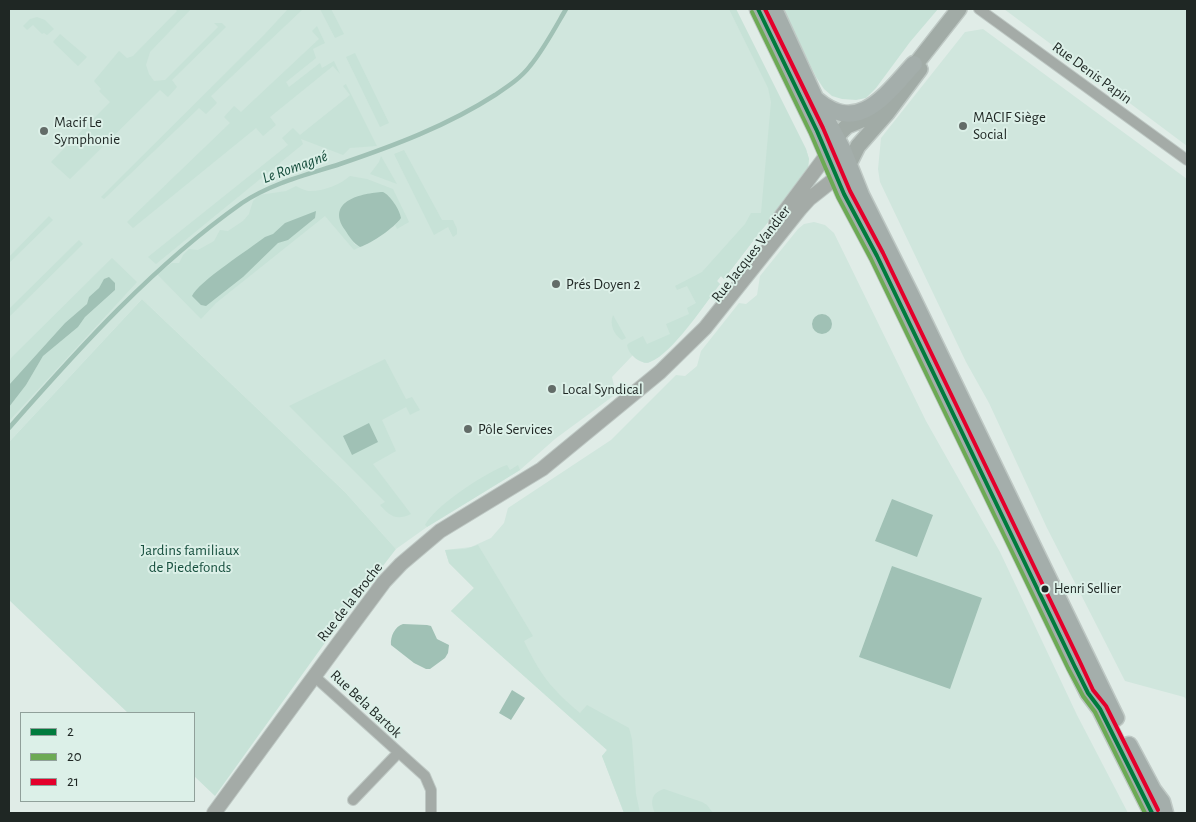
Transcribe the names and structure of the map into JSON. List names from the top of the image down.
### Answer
{
  "streets": {
    "street": [
      "Rue Denis Papin",
      "Rue Jacques Vandier",
      "Rue de la Broche",
      "Rue Bela Bartok"
    ]
  },
  "crossings": [
    ["Rue Jacques Vandier", "Rue de la Broche"],
    ["Rue de la Broche", "Rue Bela Bartok"]
  ],
  "water": ["Le Romagné"],
  "parks": ["Jardins familiaux de Piedefonds"],
  "places": [
    "MACIF Siège Social",
    "Macif Le Symphonie",
    "Prés Doyen 2",
    "Local Syndical",
    "Pôle Services",
    "Henri Sellier"
  ],
  "lines": ["transit line 2", "transit line 21", "transit line 20"],
  "legend": ["2", "20", "21"]
}
